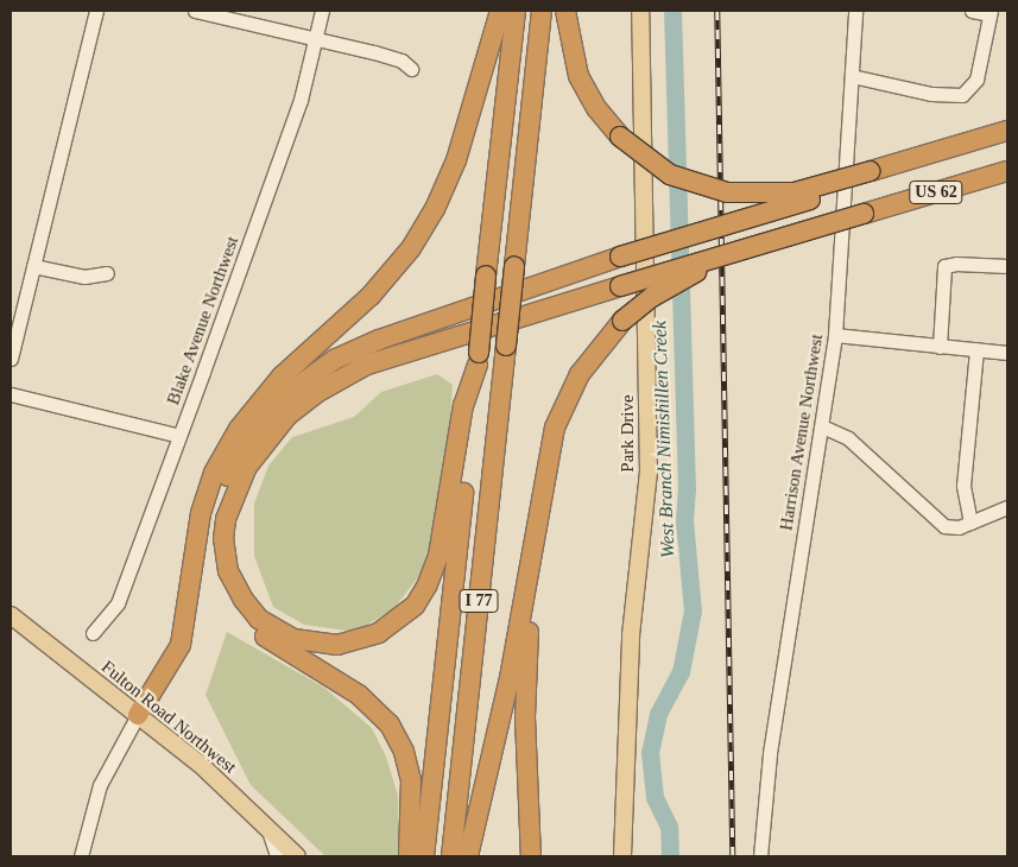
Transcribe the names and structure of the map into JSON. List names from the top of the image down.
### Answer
{
  "streets": {
    "highway": ["US 62", "I 77"],
    "main road": ["Park Drive", "Fulton Road Northwest"],
    "street": ["Blake Avenue Northwest", "Harrison Avenue Northwest"]
  },
  "water": ["West Branch Nimishillen Creek"]
}
